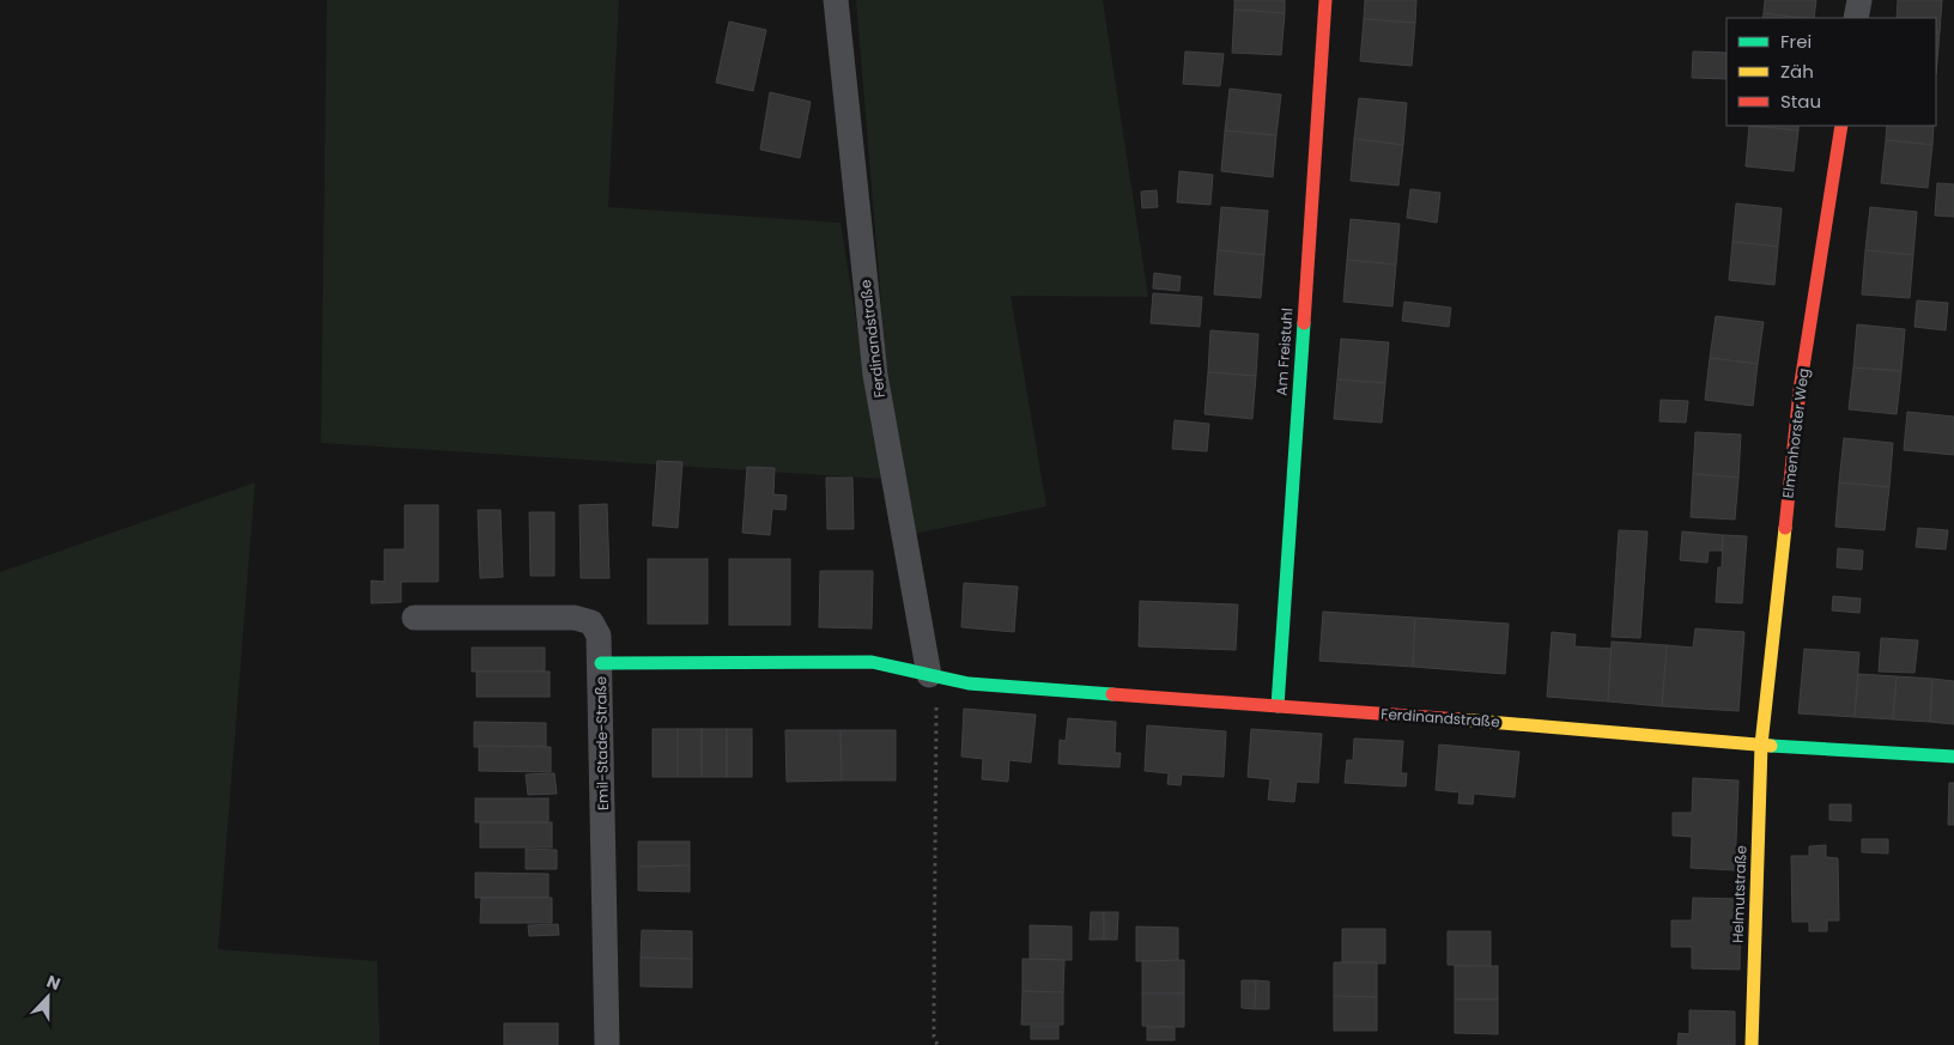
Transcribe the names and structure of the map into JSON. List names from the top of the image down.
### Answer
{
  "streets": {
    "street": [
      "Ferdinandstraße",
      "Am Freistuhl",
      "Elmenhorster Weg",
      "Emil-Stade-Straße",
      "Helmutstraße"
    ]
  },
  "crossings": [
    ["Ferdinandstraße", "Am Freistuhl"],
    ["Ferdinandstraße", "Elmenhorster Weg"],
    ["Ferdinandstraße", "Emil-Stade-Straße"],
    ["Ferdinandstraße", "Helmutstraße"],
    ["Elmenhorster Weg", "Helmutstraße"]
  ],
  "legend": ["Frei", "Zäh", "Stau"],
  "north": "top"
}
